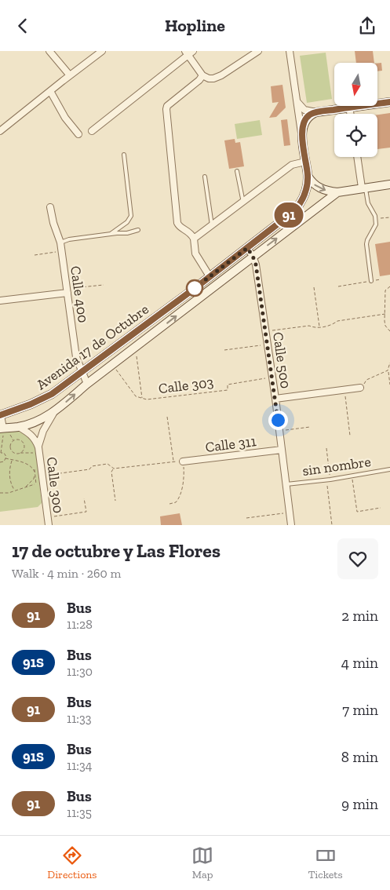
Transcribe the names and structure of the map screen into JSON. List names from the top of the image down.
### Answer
{
  "streets": {
    "main road": ["Avenida 17 de Octubre"],
    "street": [
      "Calle 400",
      "Calle 500",
      "Calle 311",
      "Calle 300"
    ],
    "lane": ["sin nombre"],
    "path": ["Calle 303"]
  },
  "crossings": [
    ["Calle 400", "Avenida 17 de Octubre"],
    ["Avenida 17 de Octubre", "Calle 500"],
    ["Avenida 17 de Octubre", "Calle 303"],
    ["Calle 500", "Calle 303"],
    ["Calle 500", "Calle 311"],
    ["Calle 500", "sin nombre"]
  ],
  "lines": ["bus line 91"],
  "north": "bottom",
  "page": {
    "header": "Hopline",
    "on_map": "91",
    "heading": ["17 de octubre y Las Flores", "Walk · 4 min · 260 m"],
    "list": [
      {
        "mark": "91",
        "name": "Bus",
        "note": "11:28",
        "value": "2 min"
      },
      {
        "mark": "91S",
        "name": "Bus",
        "note": "11:30",
        "value": "4 min"
      },
      {
        "mark": "91",
        "name": "Bus",
        "note": "11:33",
        "value": "7 min"
      },
      {
        "mark": "91S",
        "name": "Bus",
        "note": "11:34",
        "value": "8 min"
      },
      {
        "mark": "91",
        "name": "Bus",
        "note": "11:35",
        "value": "9 min"
      }
    ],
    "tabs": ["Directions", "Map", "Tickets"]
  }
}
